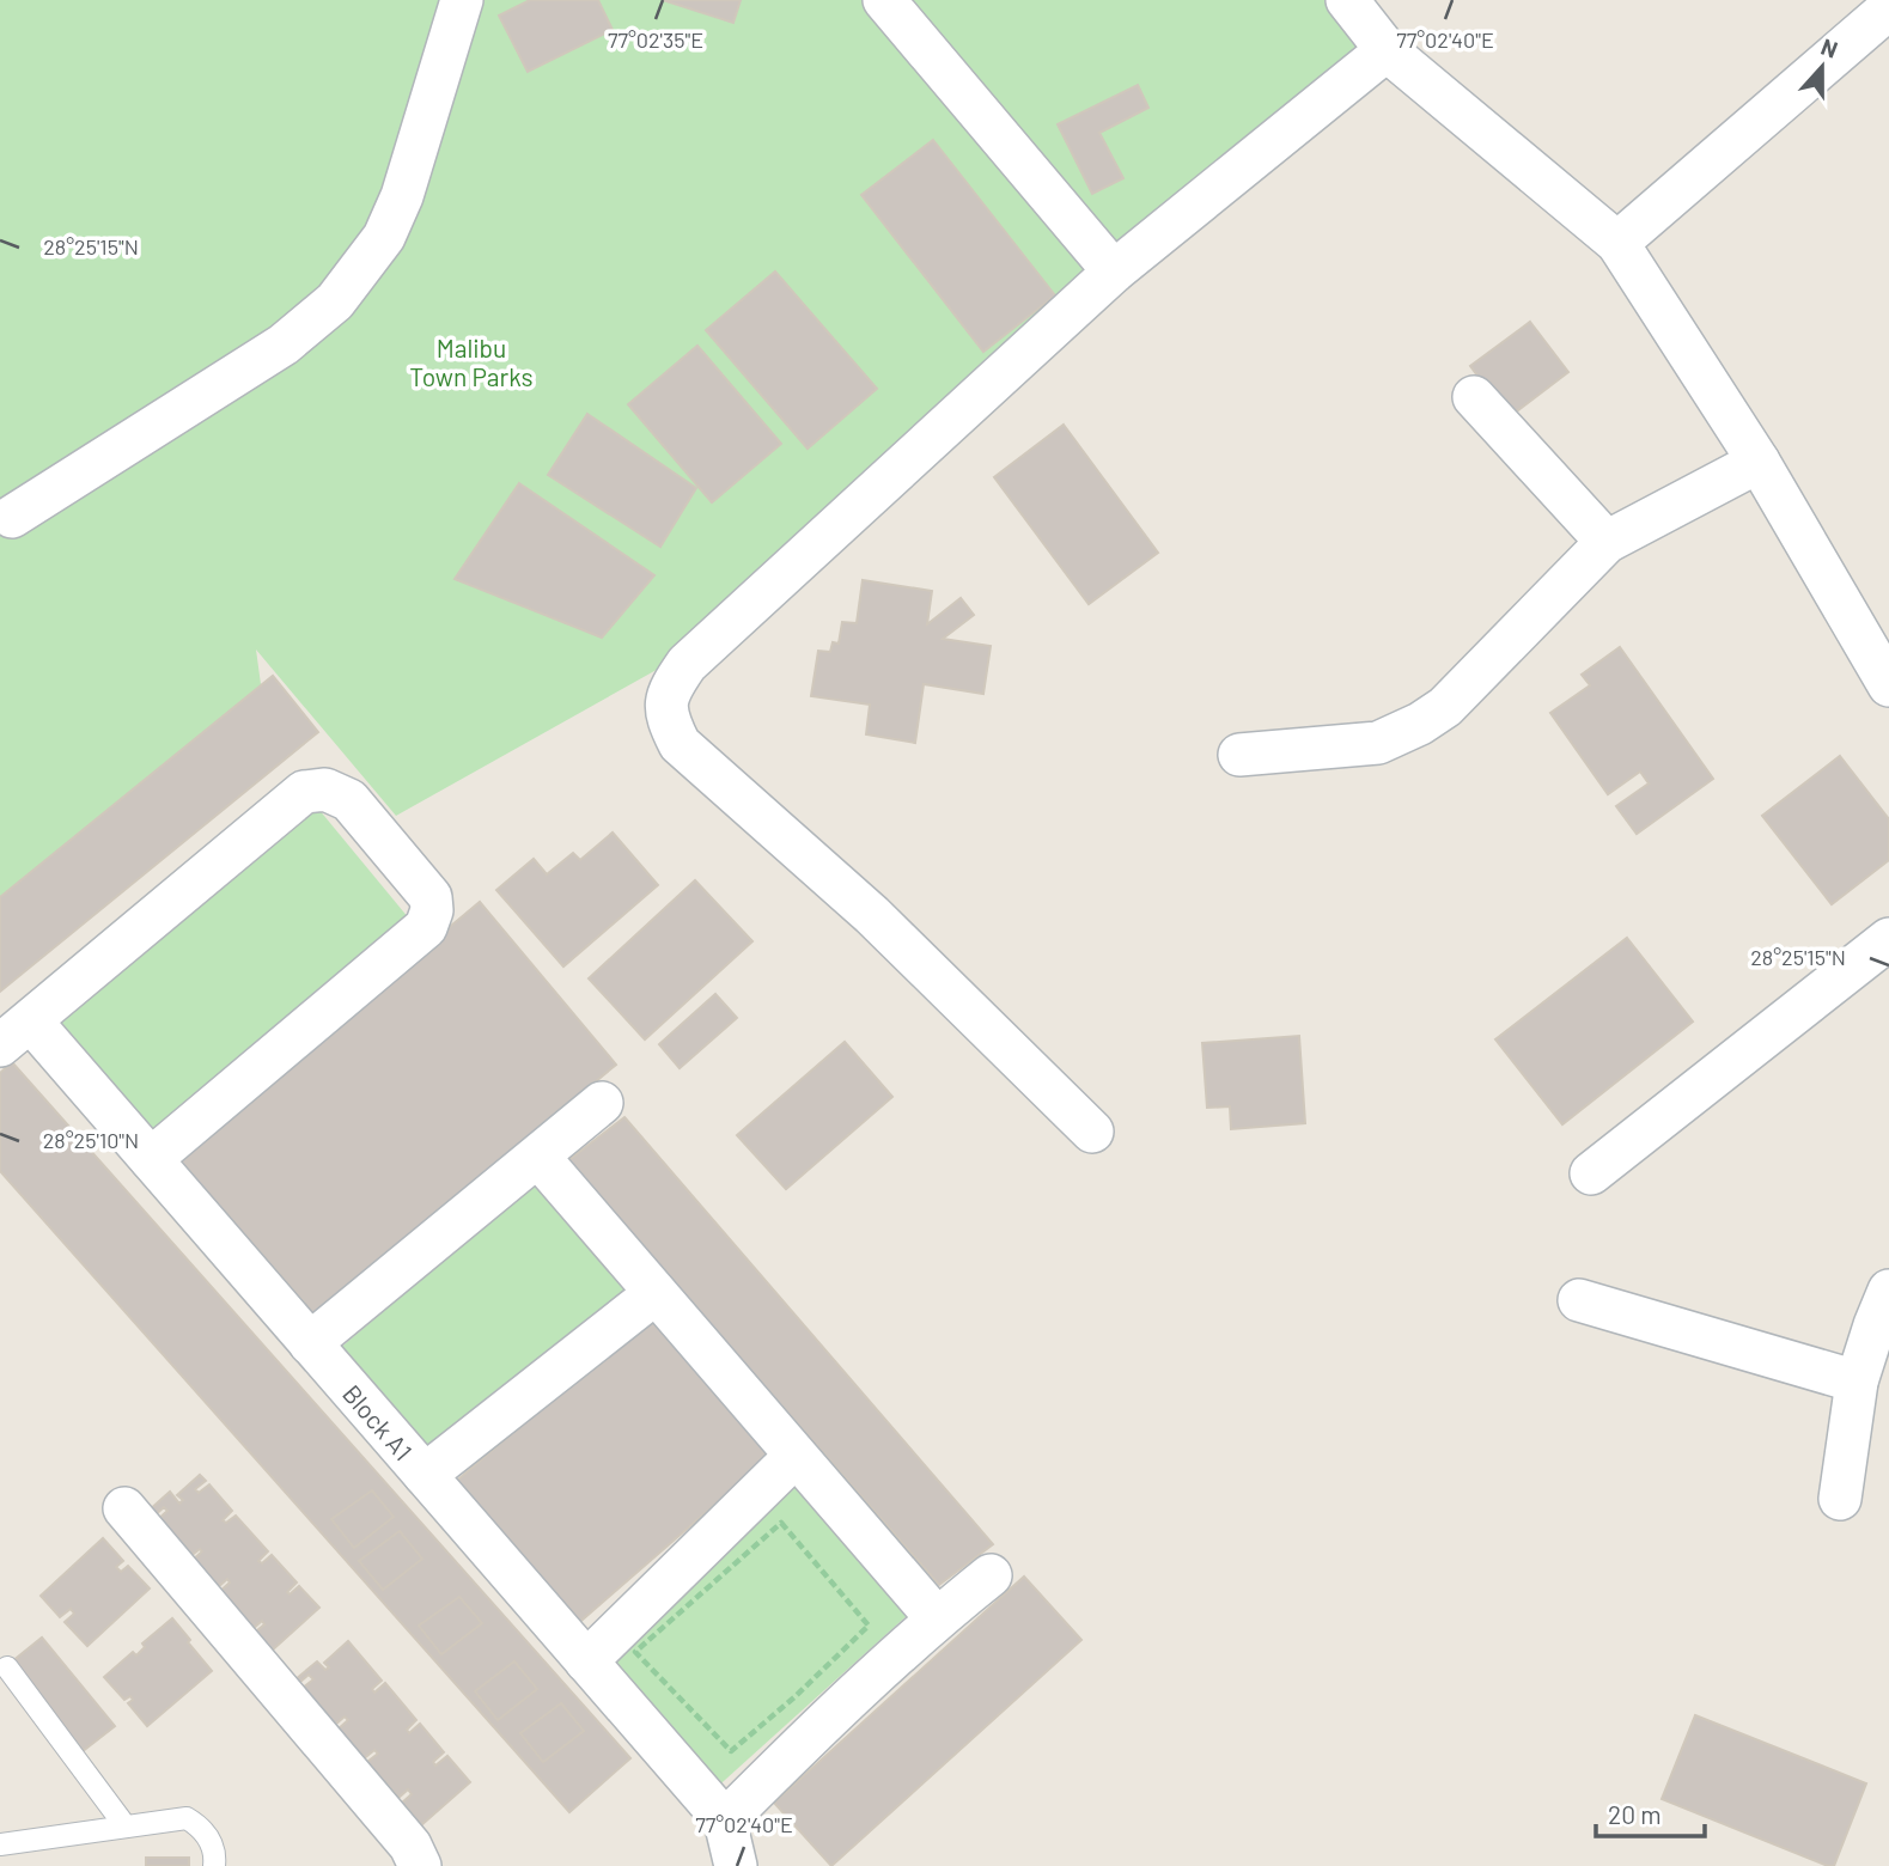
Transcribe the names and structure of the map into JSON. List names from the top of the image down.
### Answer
{
  "streets": {
    "street": ["Block A1"]
  },
  "parks": ["Malibu Town Parks"],
  "scale_bar": "20 m",
  "north": "top",
  "coordinates": [
    "77°02'35\"E",
    "77°02'40\"E",
    "28°25'15\"N",
    "28°25'10\"N"
  ]
}
